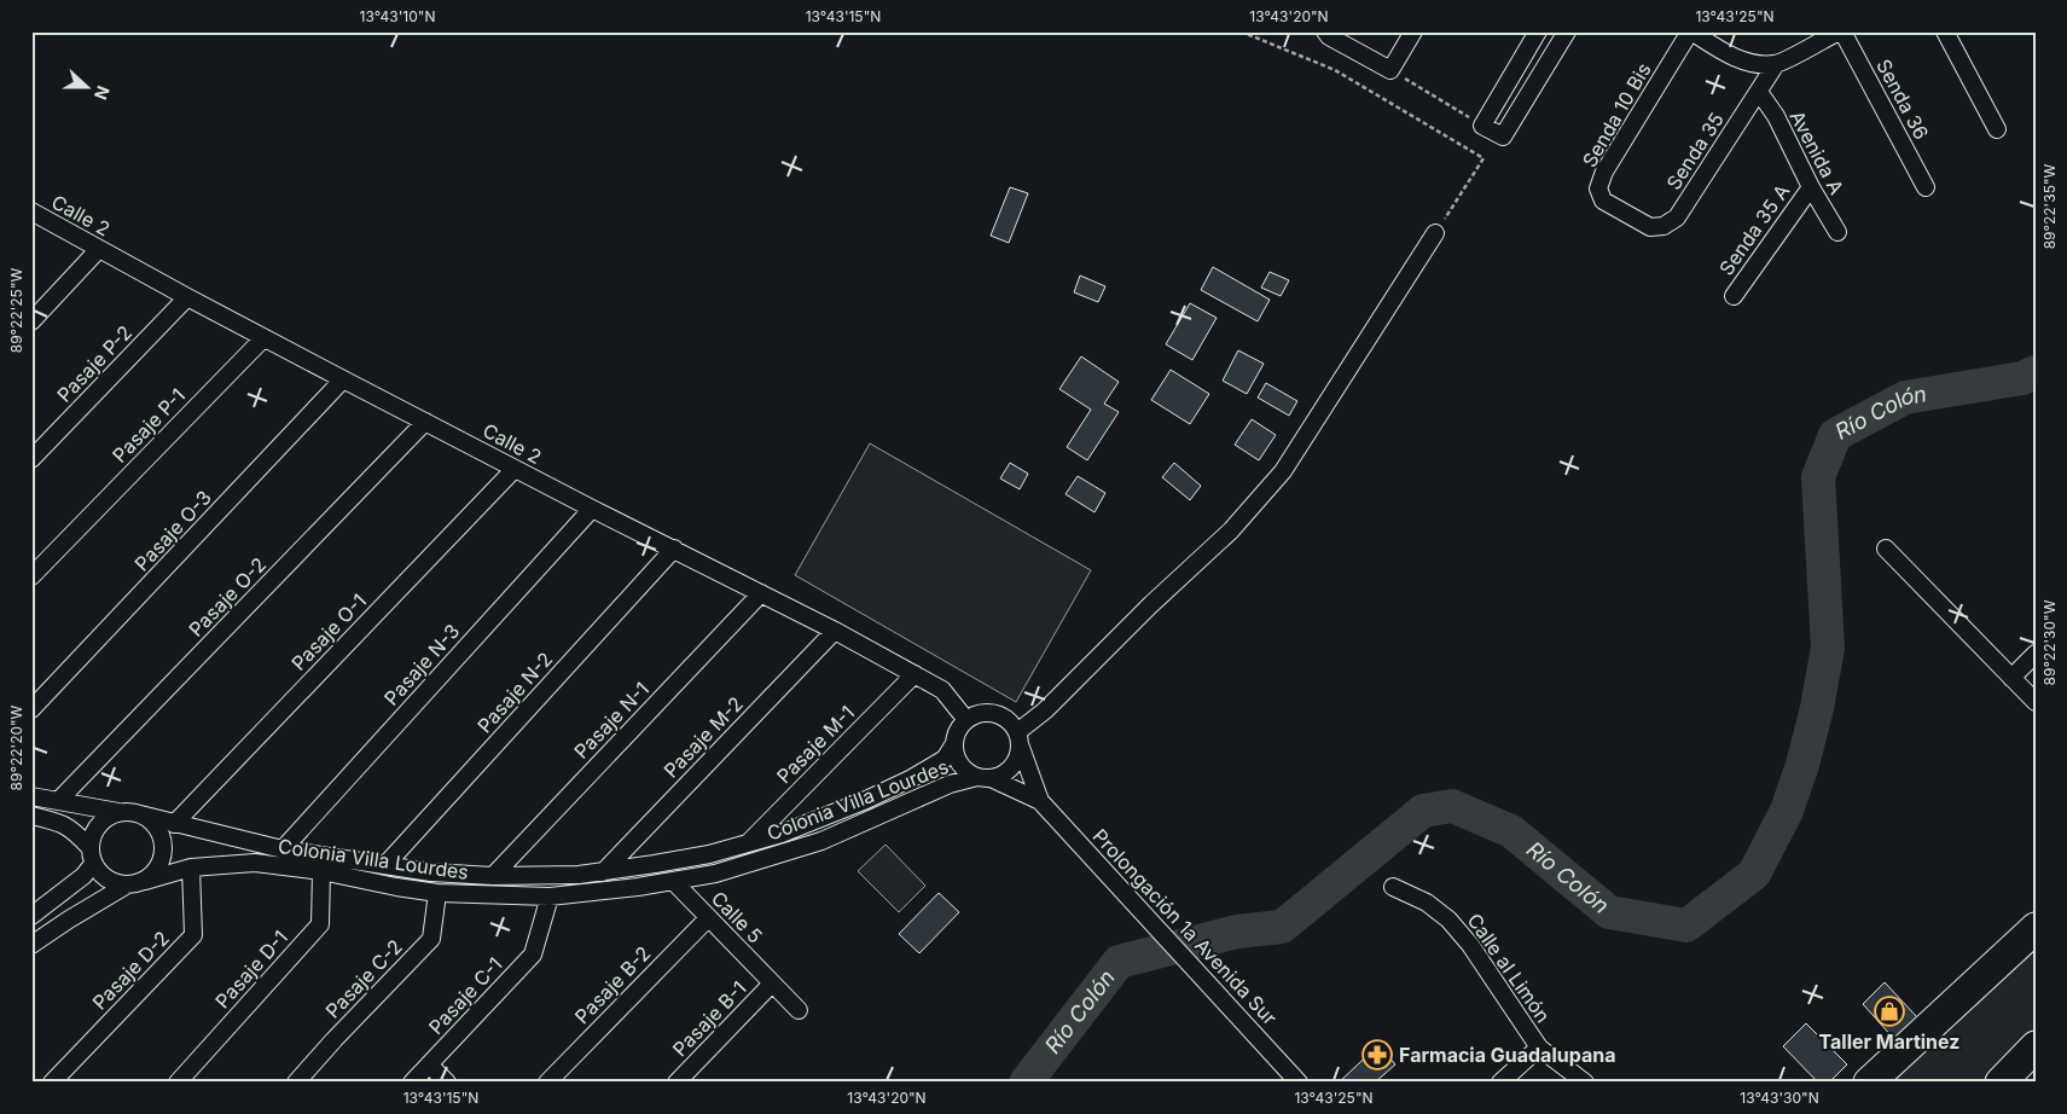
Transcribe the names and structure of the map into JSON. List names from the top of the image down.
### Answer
{
  "streets": {
    "street": [
      "Senda 36",
      "Senda 10 Bis",
      "Senda 35",
      "Avenida A",
      "Calle 2",
      "Senda 35 A",
      "Pasaje P-2",
      "Pasaje P-1",
      "Pasaje O-3",
      "Pasaje O-2",
      "Pasaje O-1",
      "Pasaje N-3",
      "Pasaje N-2",
      "Pasaje N-1",
      "Pasaje M-2",
      "Pasaje M-1",
      "Colonia Villa Lourdes",
      "Calle 5",
      "Prolongación 1a Avenida Sur",
      "Calle al Limón",
      "Pasaje D-1",
      "Pasaje D-2",
      "Pasaje C-2",
      "Pasaje B-2",
      "Pasaje C-1",
      "Pasaje B-1"
    ]
  },
  "crossings": [
    ["Senda 10 Bis", "Senda 35"],
    ["Senda 35", "Avenida A"],
    ["Avenida A", "Senda 35 A"],
    ["Calle 2", "Pasaje P-2"],
    ["Calle 2", "Pasaje P-1"],
    ["Calle 2", "Pasaje O-3"],
    ["Calle 2", "Pasaje O-2"],
    ["Calle 2", "Pasaje O-1"],
    ["Calle 2", "Pasaje N-3"],
    ["Calle 2", "Pasaje N-2"],
    ["Calle 2", "Pasaje N-1"],
    ["Calle 2", "Pasaje M-2"],
    ["Calle 2", "Pasaje M-1"],
    ["Calle 2", "Colonia Villa Lourdes"],
    ["Calle 2", "Prolongación 1a Avenida Sur"],
    ["Pasaje O-2", "Colonia Villa Lourdes"],
    ["Pasaje O-1", "Colonia Villa Lourdes"],
    ["Pasaje N-3", "Colonia Villa Lourdes"],
    ["Pasaje N-2", "Colonia Villa Lourdes"],
    ["Pasaje N-1", "Colonia Villa Lourdes"],
    ["Pasaje M-2", "Colonia Villa Lourdes"],
    ["Pasaje M-1", "Colonia Villa Lourdes"],
    ["Colonia Villa Lourdes", "Calle 5"],
    ["Colonia Villa Lourdes", "Prolongación 1a Avenida Sur"],
    ["Colonia Villa Lourdes", "Pasaje D-1"],
    ["Colonia Villa Lourdes", "Pasaje D-2"],
    ["Colonia Villa Lourdes", "Pasaje C-2"],
    ["Colonia Villa Lourdes", "Pasaje C-1"],
    ["Calle 5", "Pasaje B-2"],
    ["Calle 5", "Pasaje B-1"]
  ],
  "water": ["Río Colón"],
  "places": {
    "shop": ["Taller Martinez"],
    "pharmacy": ["Farmacia Guadalupana"]
  },
  "north": "right",
  "coordinates": [
    "13°43'10\"N",
    "13°43'15\"N",
    "13°43'20\"N",
    "13°43'25\"N",
    "89°22'35\"W",
    "89°22'25\"W",
    "89°22'30\"W",
    "89°22'20\"W",
    "13°43'30\"N"
  ]
}
